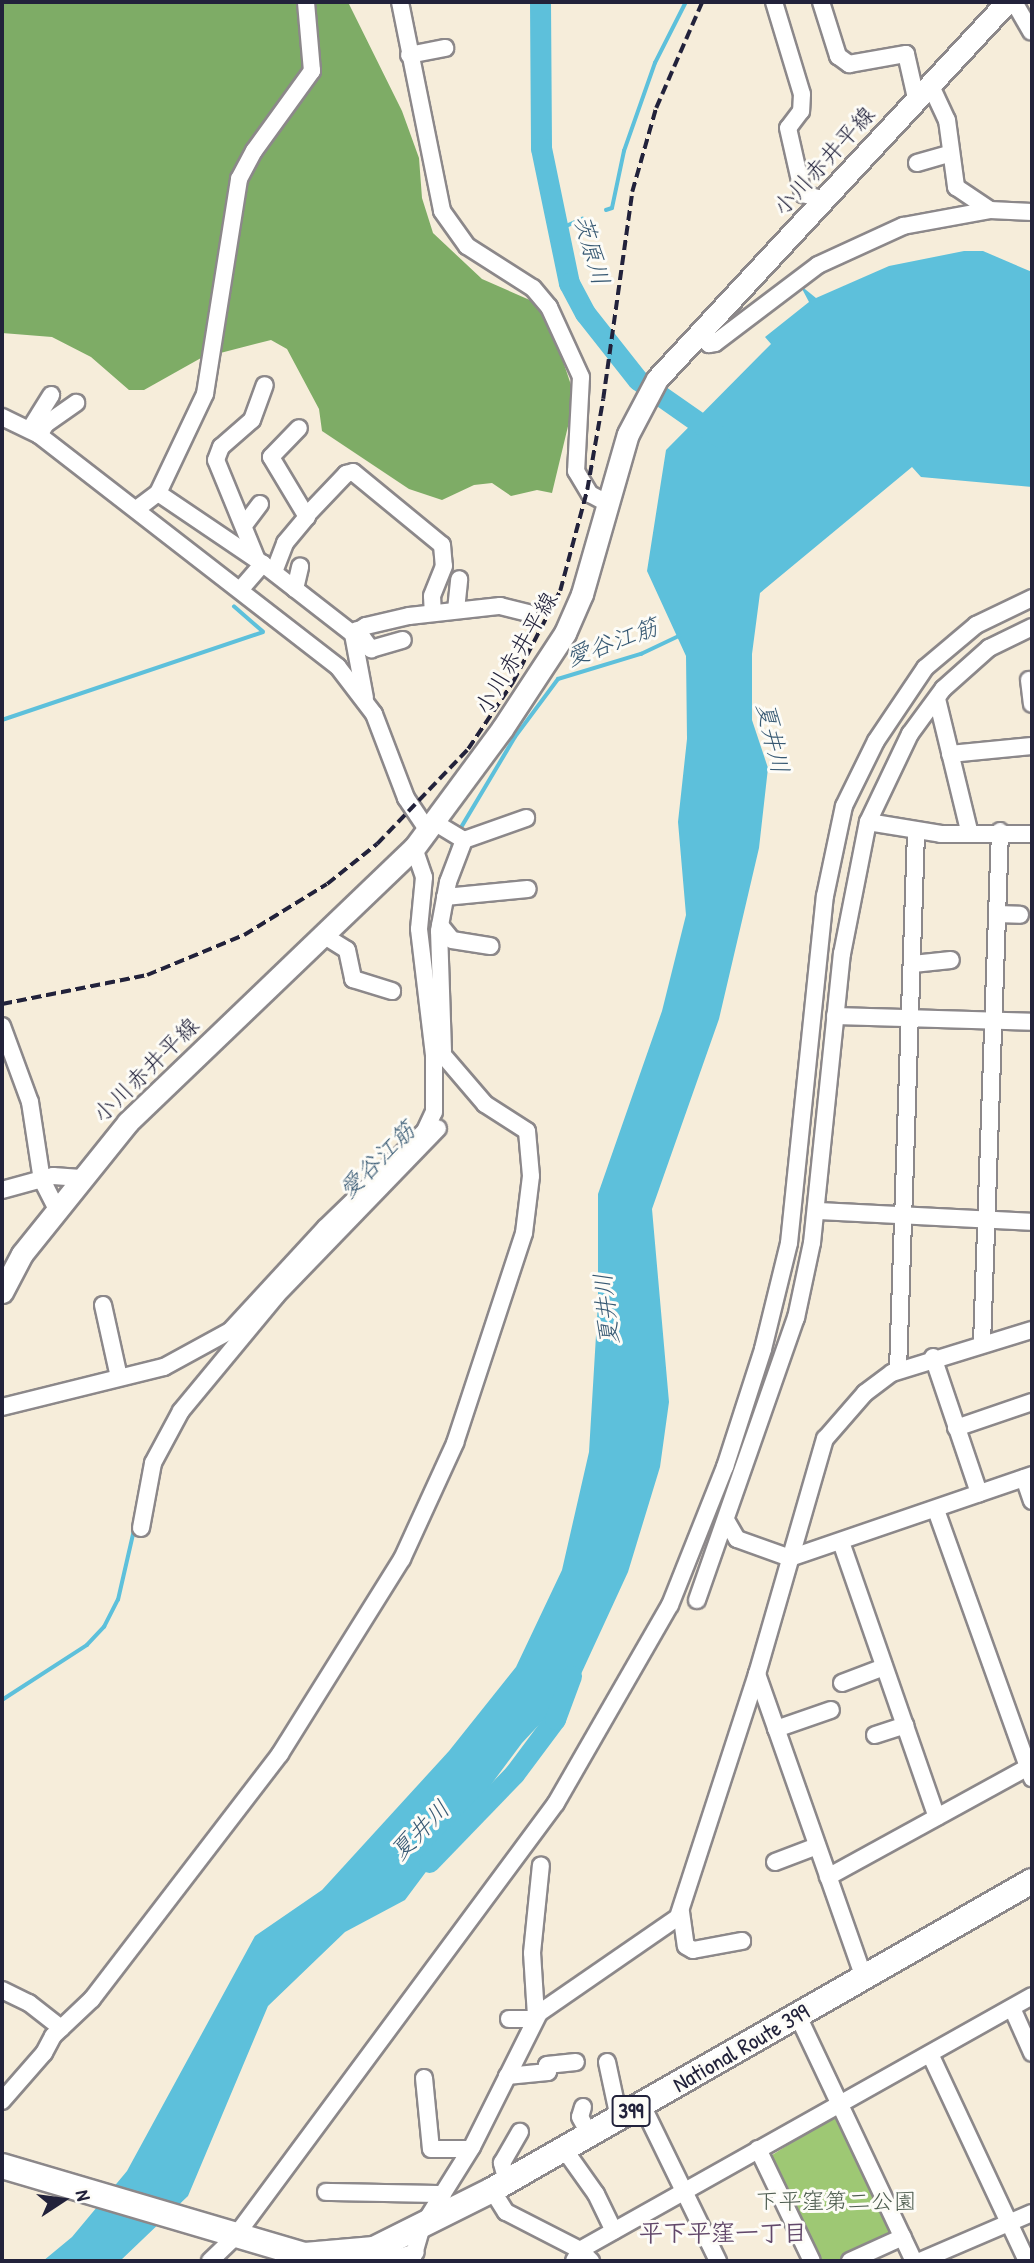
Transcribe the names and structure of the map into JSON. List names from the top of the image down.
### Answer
{
  "streets": {
    "highway": ["National Route 399", "399"],
    "main road": ["小川赤井平線"]
  },
  "districts": ["平下平窪一丁目"],
  "water": ["茨原川", "愛谷江筋", "夏井川"],
  "parks": ["下平窪第二公園"],
  "north": "right"
}
